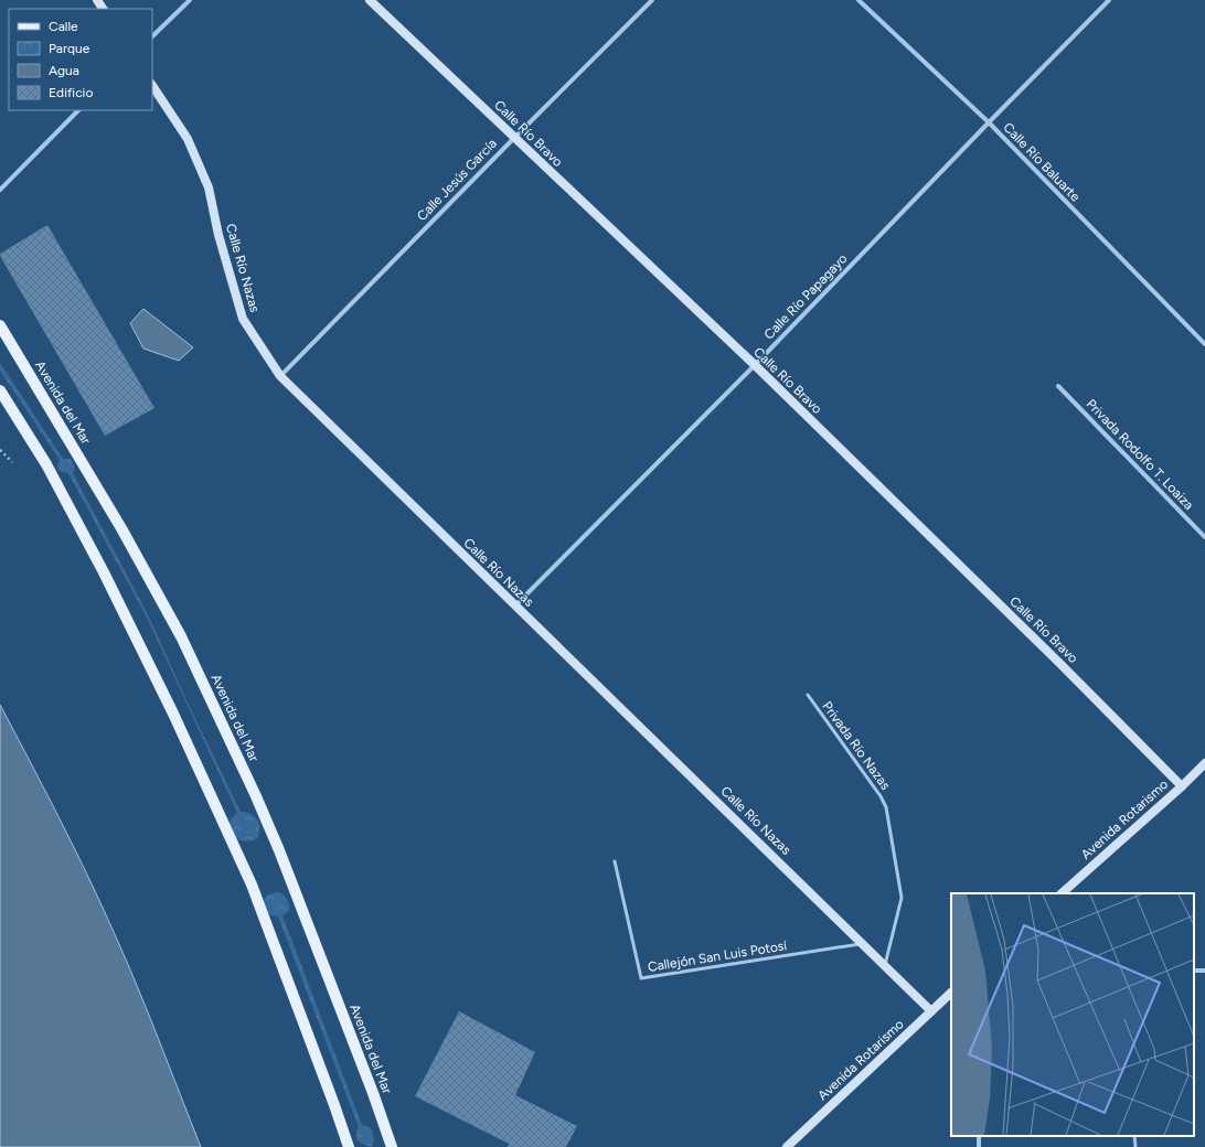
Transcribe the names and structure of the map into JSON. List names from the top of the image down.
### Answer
{
  "streets": {
    "main road": ["Avenida del Mar"],
    "street": [
      "Calle Río Bravo",
      "Calle Río Baluarte",
      "Calle Jesús García",
      "Calle Río Nazas",
      "Calle Río Papagayo",
      "Privada Rodolfo T. Loaiza",
      "Avenida Rotarismo"
    ],
    "lane": ["Privada Río Nazas", "Callejón San Luis Potosí"]
  },
  "crossings": [
    ["Calle Río Bravo", "Calle Jesús García"],
    ["Calle Río Bravo", "Calle Río Papagayo"],
    ["Calle Río Bravo", "Avenida Rotarismo"],
    ["Calle Río Baluarte", "Calle Río Papagayo"],
    ["Calle Jesús García", "Calle Río Nazas"],
    ["Calle Río Nazas", "Calle Río Papagayo"],
    ["Calle Río Nazas", "Privada Río Nazas"],
    ["Calle Río Nazas", "Avenida Rotarismo"],
    ["Calle Río Nazas", "Callejón San Luis Potosí"]
  ],
  "legend": [
    "Calle",
    "Parque",
    "Agua",
    "Edificio"
  ]
}
